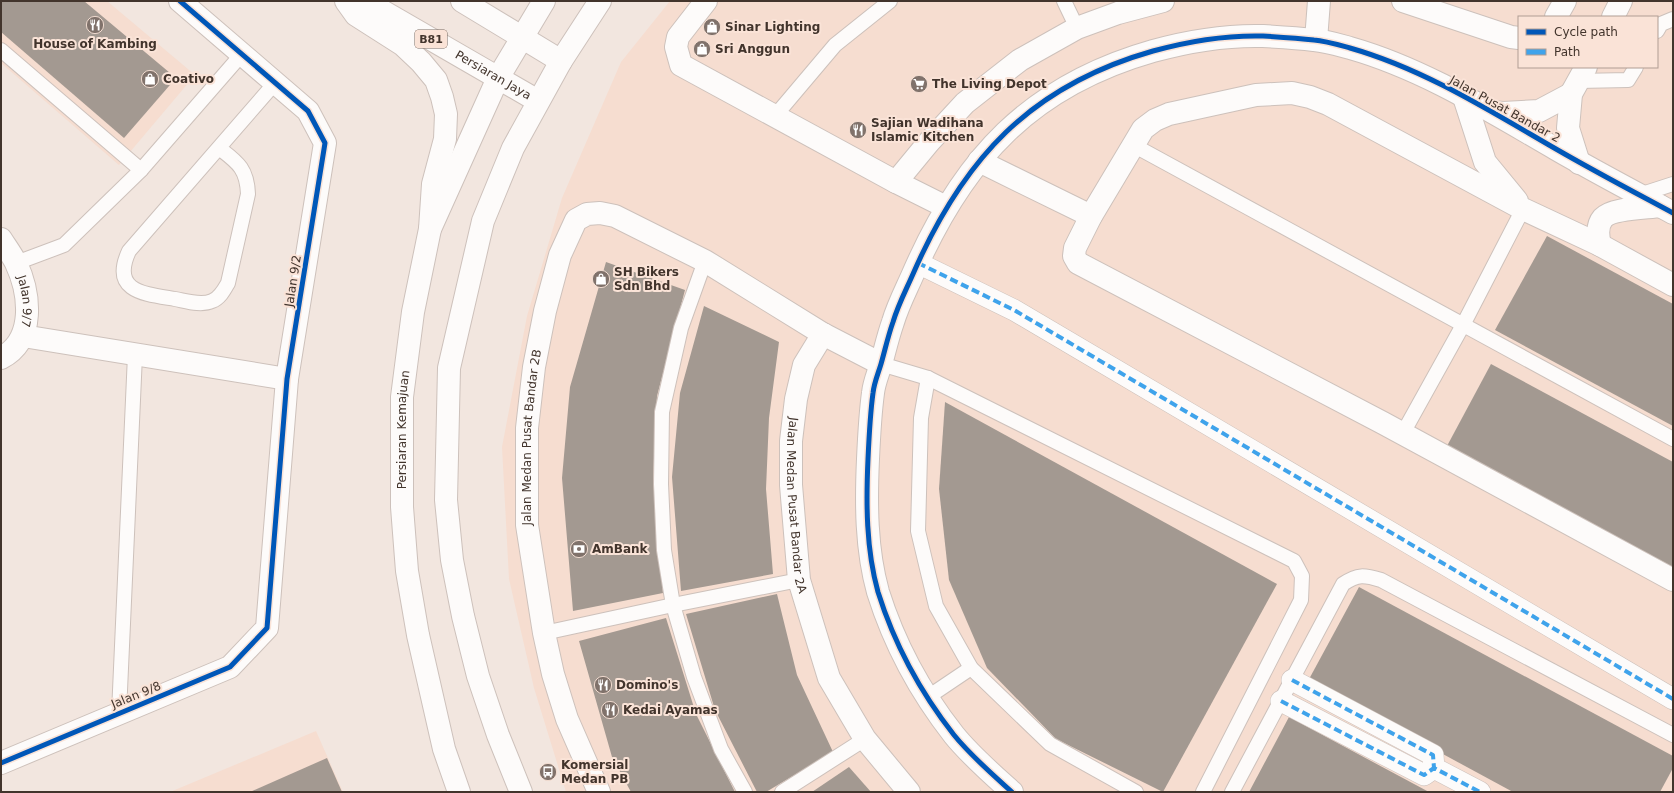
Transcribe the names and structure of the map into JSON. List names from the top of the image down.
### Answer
{
  "streets": {
    "street": [
      "B81",
      "Persiaran Jaya",
      "Jalan Pusat Bandar 2",
      "Jalan 9/2",
      "Jalan 9/7",
      "Persiaran Kemajuan",
      "Jalan Medan Pusat Bandar 2B",
      "Jalan Medan Pusat Bandar 2A",
      "Jalan 9/8"
    ]
  },
  "crossings": [
    ["Persiaran Jaya", "Persiaran Kemajuan"],
    ["Jalan 9/2", "Jalan 9/8"]
  ],
  "places": {
    "restaurant": [
      "House of Kambing",
      "Sajian Wadihana Islamic Kitchen",
      "Domino's",
      "Kedai Ayamas"
    ],
    "shop": [
      "Sinar Lighting",
      "Sri Anggun",
      "Coativo",
      "SH Bikers Sdn Bhd"
    ],
    "supermarket": ["The Living Depot"],
    "bank": ["AmBank"],
    "bus stop": ["Komersial Medan PB"]
  },
  "legend": ["Cycle path", "Path"]
}
